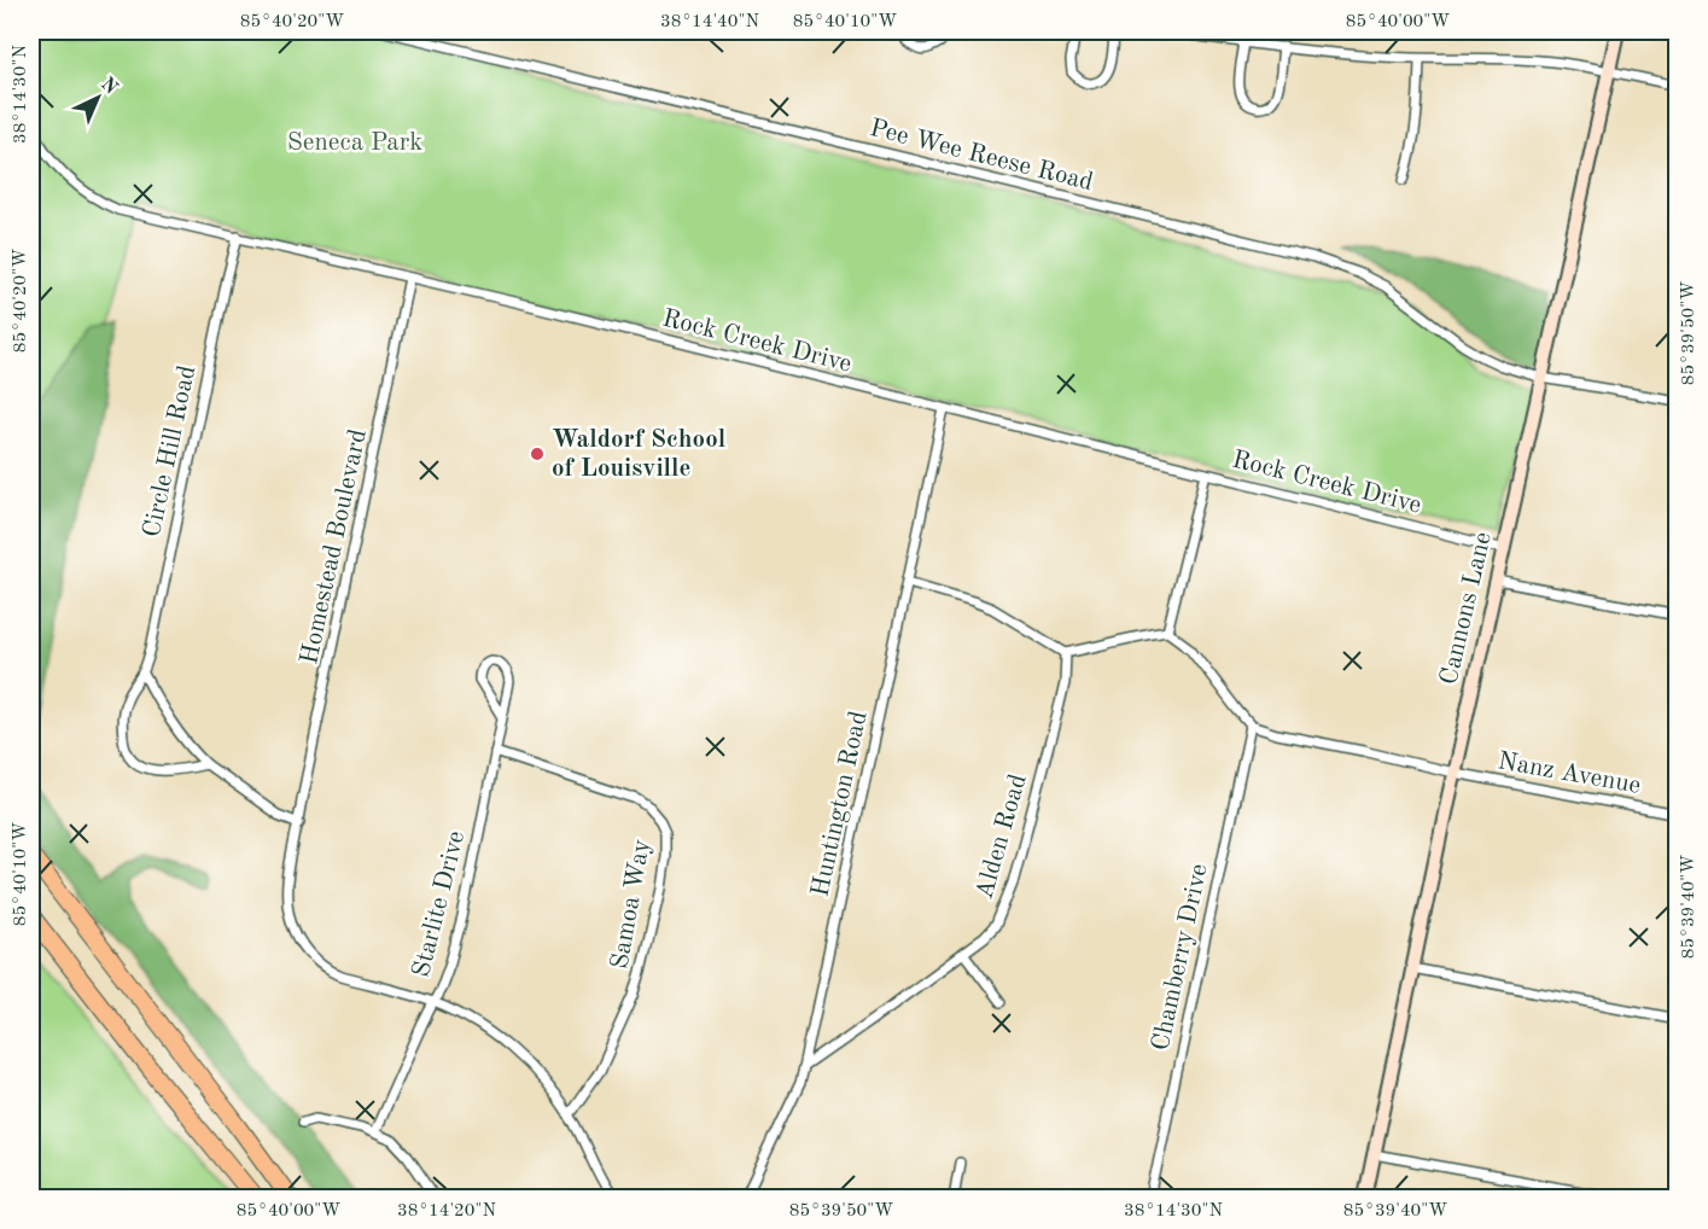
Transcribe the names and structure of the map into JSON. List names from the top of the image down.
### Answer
{
  "streets": {
    "main road": ["Cannons Lane"],
    "street": [
      "Pee Wee Reese Road",
      "Rock Creek Drive",
      "Circle Hill Road",
      "Homestead Boulevard",
      "Nanz Avenue",
      "Huntington Road",
      "Alden Road",
      "Starlite Drive",
      "Samoa Way",
      "Chamberry Drive"
    ]
  },
  "crossings": [
    ["Pee Wee Reese Road", "Cannons Lane"],
    ["Rock Creek Drive", "Circle Hill Road"],
    ["Rock Creek Drive", "Homestead Boulevard"],
    ["Rock Creek Drive", "Cannons Lane"],
    ["Rock Creek Drive", "Huntington Road"],
    ["Cannons Lane", "Nanz Avenue"],
    ["Nanz Avenue", "Chamberry Drive"],
    ["Huntington Road", "Alden Road"],
    ["Starlite Drive", "Samoa Way"]
  ],
  "parks": ["Seneca Park"],
  "places": ["Waldorf School of Louisville"],
  "north": "top right",
  "coordinates": [
    "85°40'20\"W",
    "38°14'40\"N",
    "85°40'10\"W",
    "85°40'00\"W",
    "38°14'30\"N",
    "85°39'50\"W",
    "85°39'40\"W",
    "38°14'20\"N"
  ]
}
